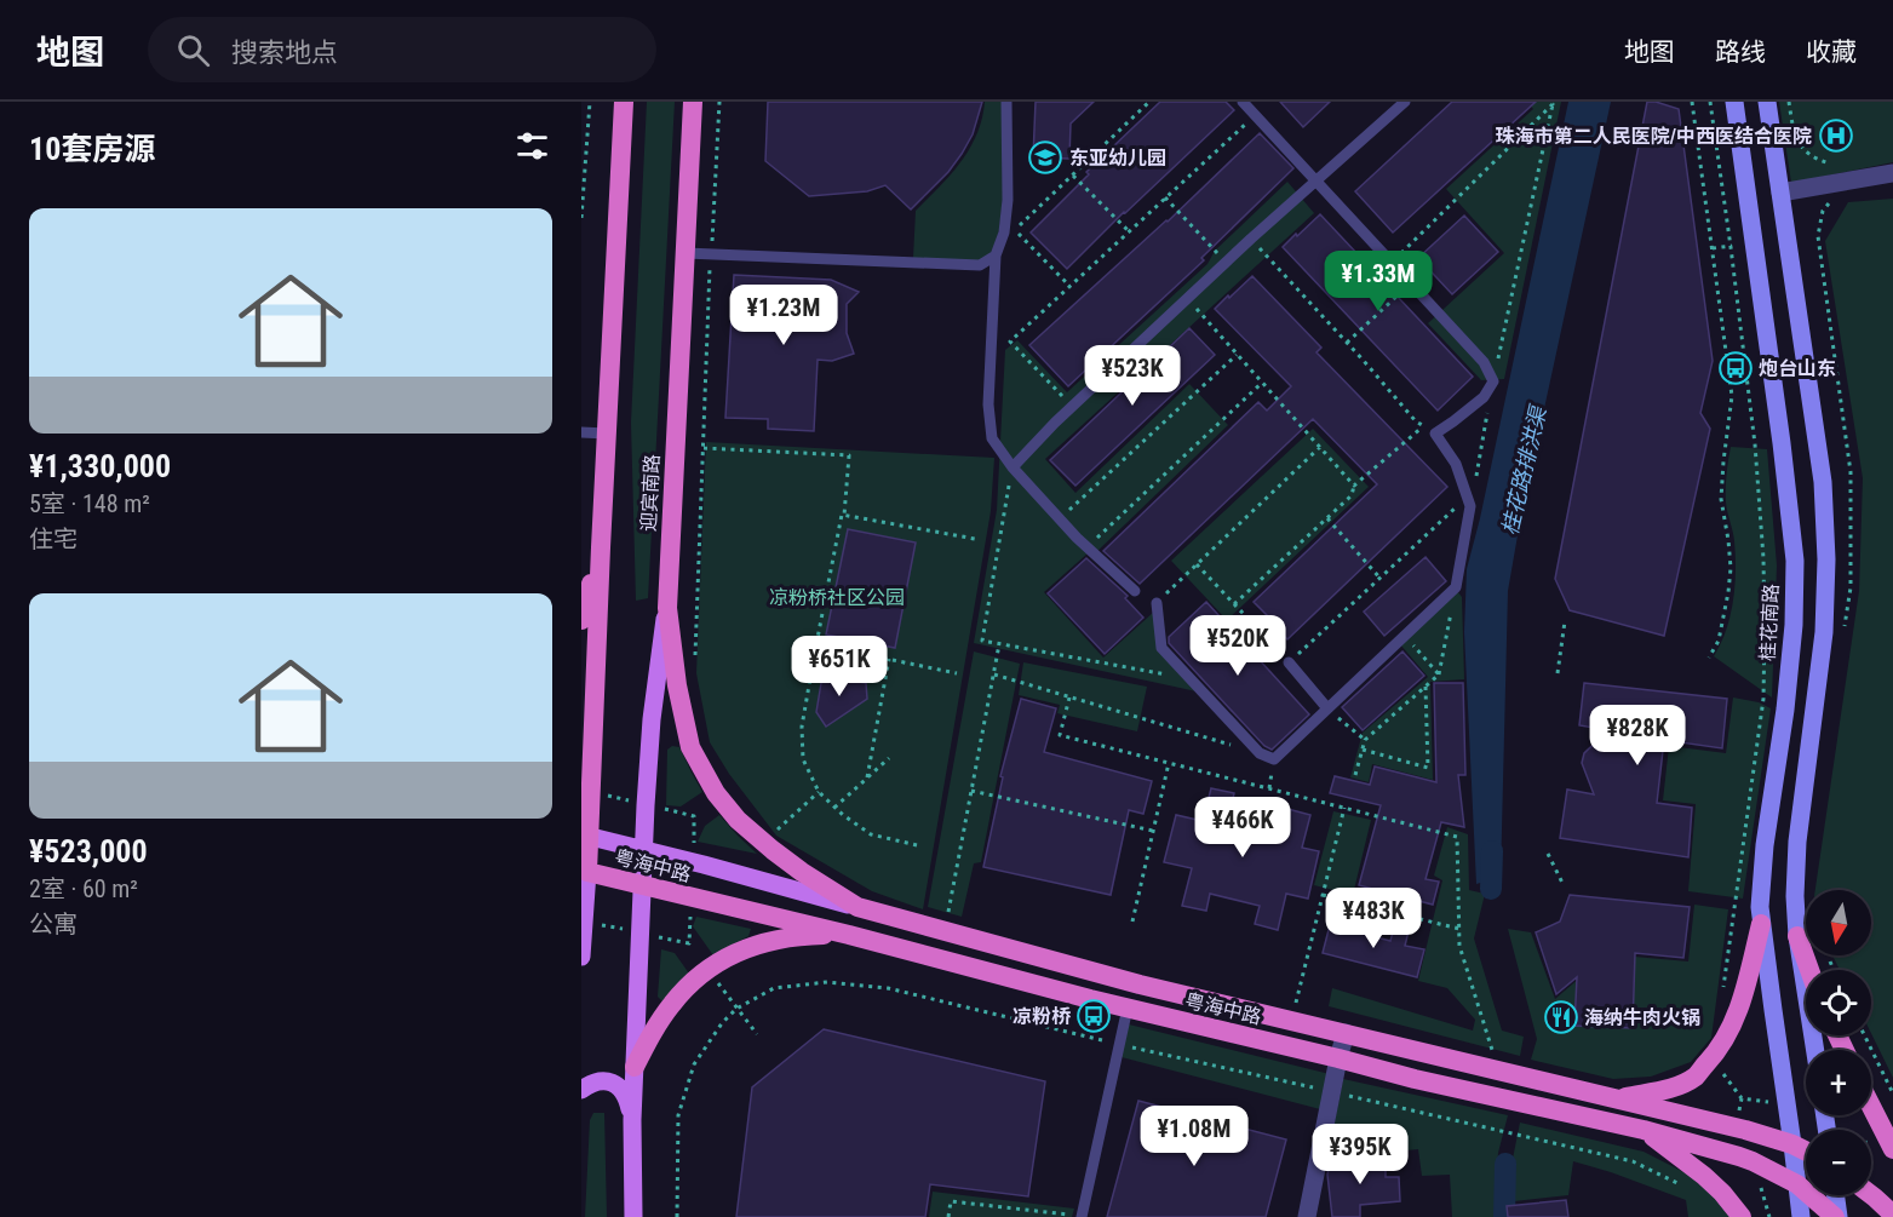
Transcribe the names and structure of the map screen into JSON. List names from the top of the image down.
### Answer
{
  "streets": {
    "highway": ["迎宾南路", "粤海中路"],
    "main road": ["桂花南路"]
  },
  "crossings": [
    ["迎宾南路", "粤海中路"],
    ["桂花南路", "粤海中路"]
  ],
  "water": ["桂花路排洪渠"],
  "parks": ["凉粉桥社区公园"],
  "places": {
    "hospital": ["珠海市第二人民医院/中西医结合医院"],
    "school or university": ["东亚幼儿园"],
    "bus stop": ["炮台山东", "凉粉桥"],
    "restaurant": ["海纳牛肉火锅"]
  },
  "north": "bottom",
  "page": {
    "header": "地图",
    "search": "搜索地点",
    "nav": ["地图", "路线", "收藏"],
    "heading": "10套房源",
    "list": [
      {
        "name": "¥1,330,000",
        "note": "5室 · 148 m² · 住宅"
      },
      {
        "name": "¥523,000",
        "note": "2室 · 60 m² · 公寓"
      }
    ],
    "price": [
      "¥1.33M",
      "¥1.23M",
      "¥523K",
      "¥520K",
      "¥651K",
      "¥828K",
      "¥466K",
      "¥483K",
      "¥1.08M",
      "¥395K"
    ],
    "map_buttons": ["+", "−"]
  }
}
